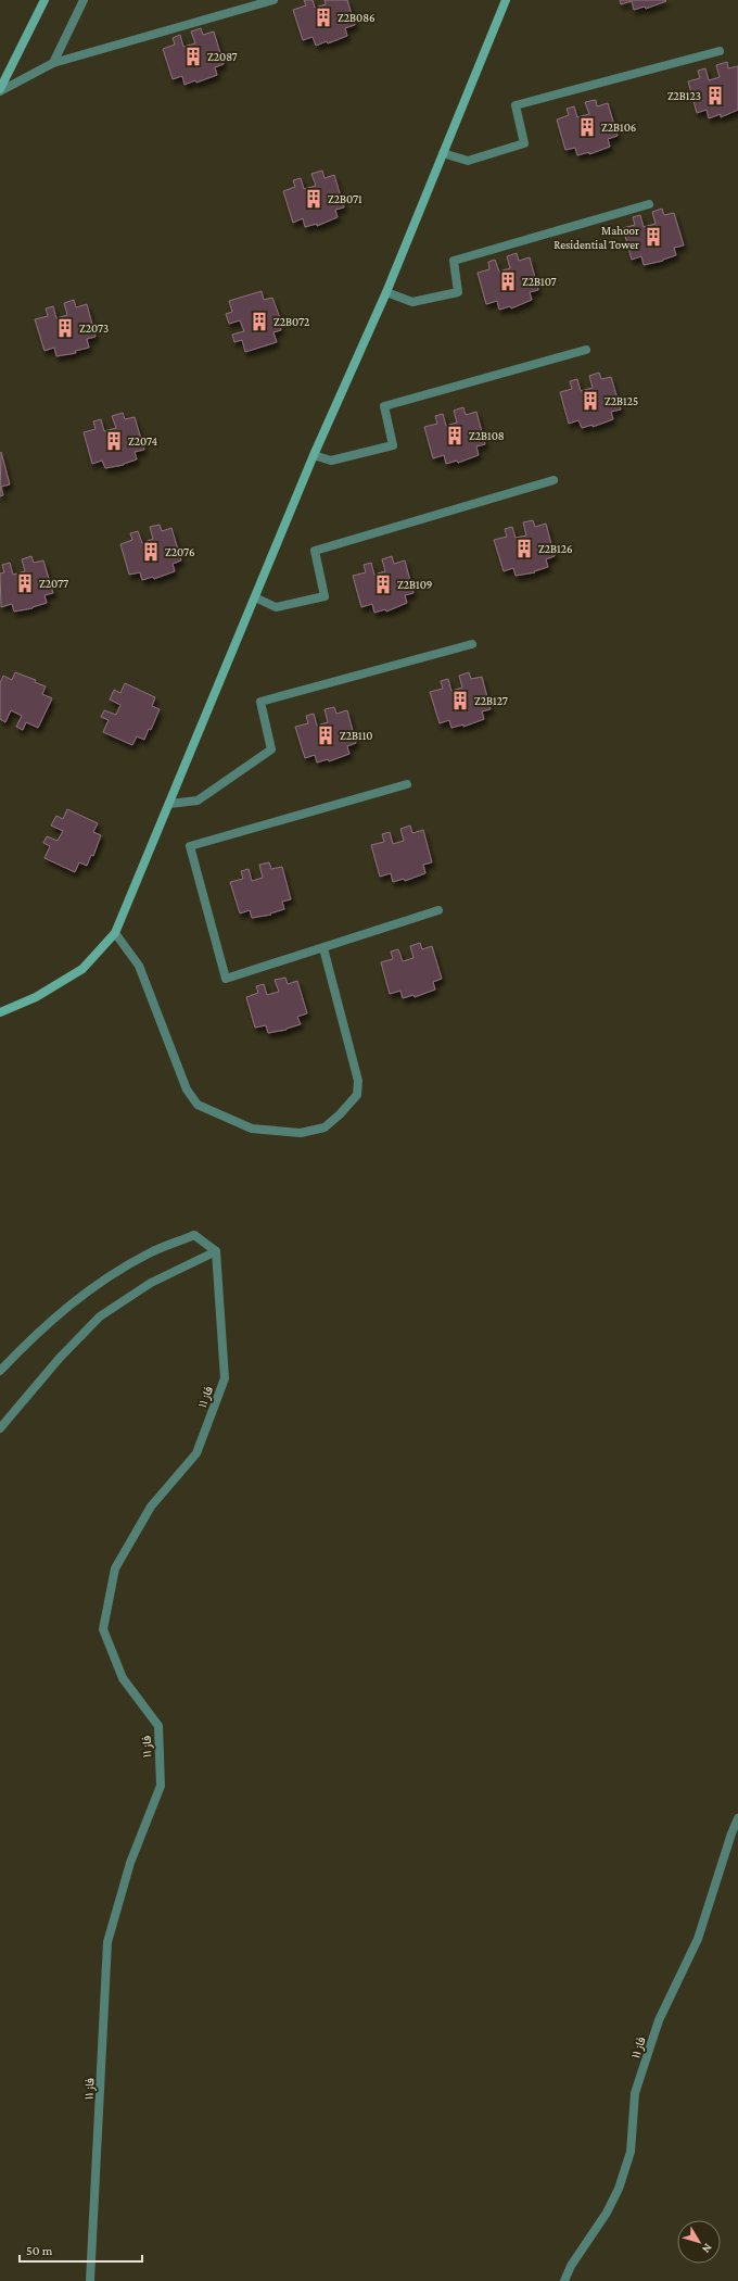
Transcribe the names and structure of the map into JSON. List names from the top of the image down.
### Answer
{
  "streets": {
    "street": ["فاز ۱۱"]
  },
  "places": {
    "building": [
      "Z2B086",
      "Z2087",
      "Z2B123",
      "Z2B106",
      "Z2B071",
      "Mahoor Residential Tower",
      "Z2B107",
      "Z2B072",
      "Z2073",
      "Z2B125",
      "Z2B108",
      "Z2074",
      "Z2B126",
      "Z2076",
      "Z2077",
      "Z2B109",
      "Z2B127",
      "Z2B110"
    ]
  },
  "scale_bar": "50 m",
  "north": "bottom right"
}
